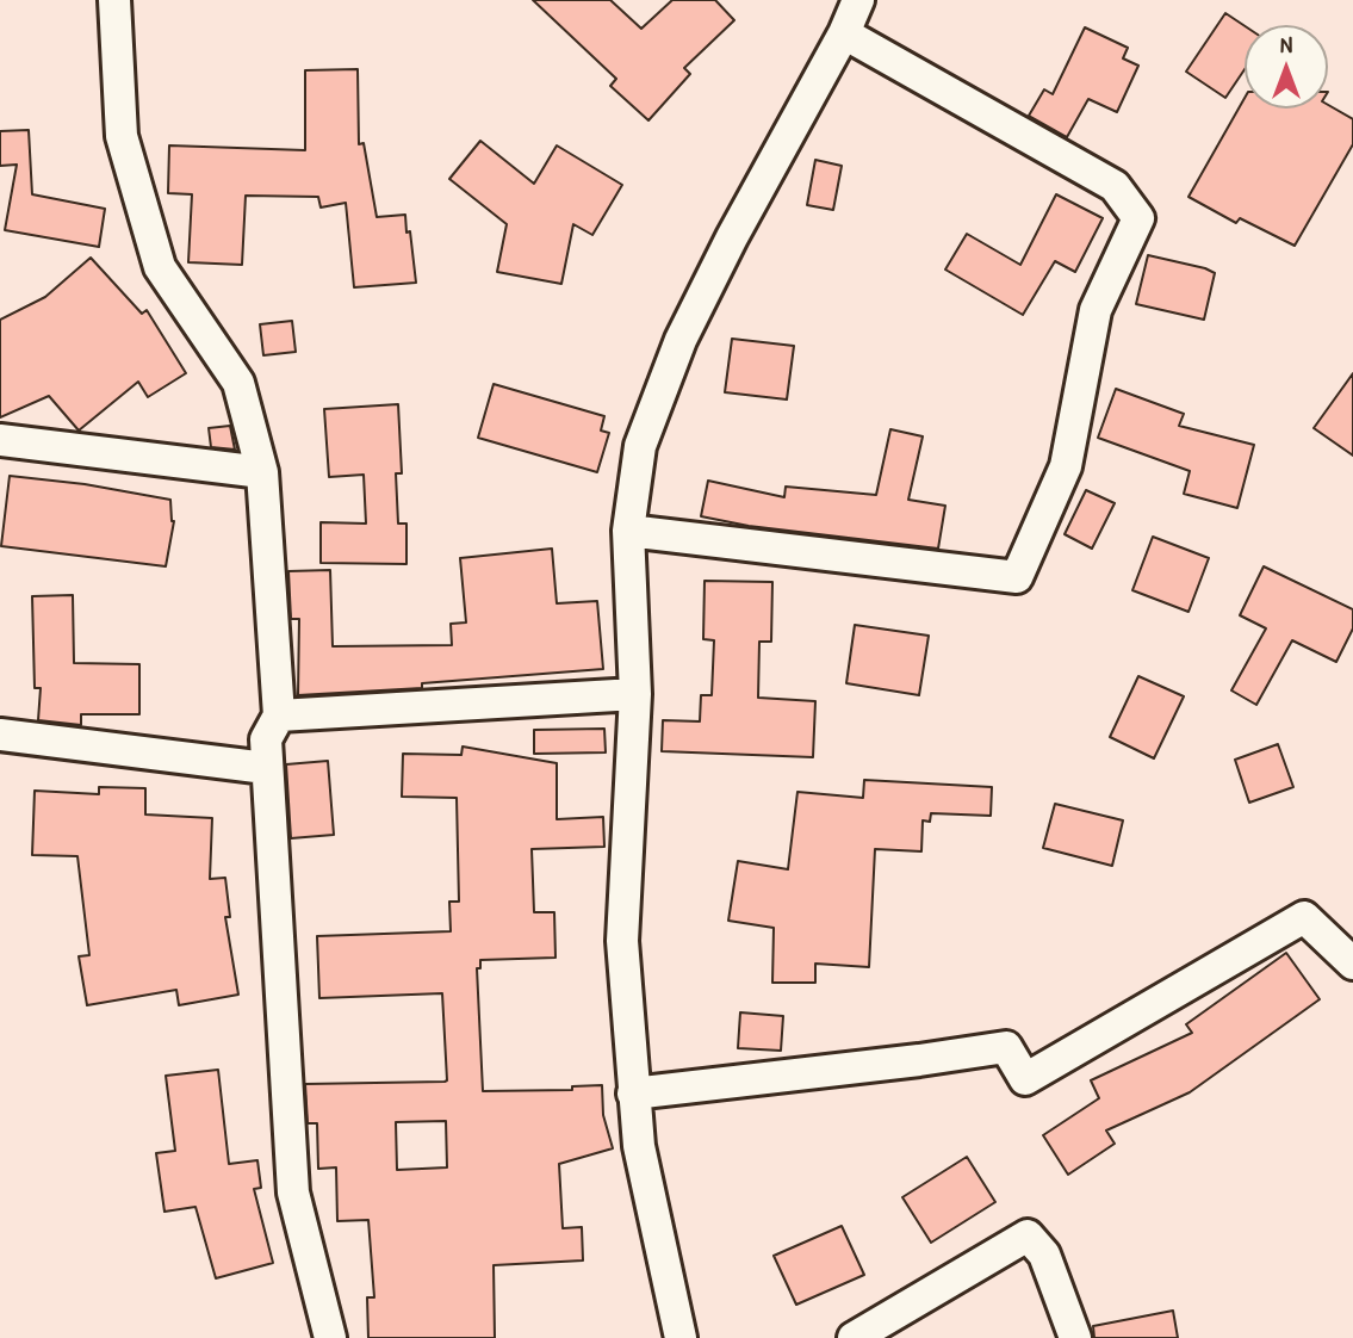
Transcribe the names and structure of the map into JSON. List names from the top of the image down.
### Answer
{
  "north": "top"
}
